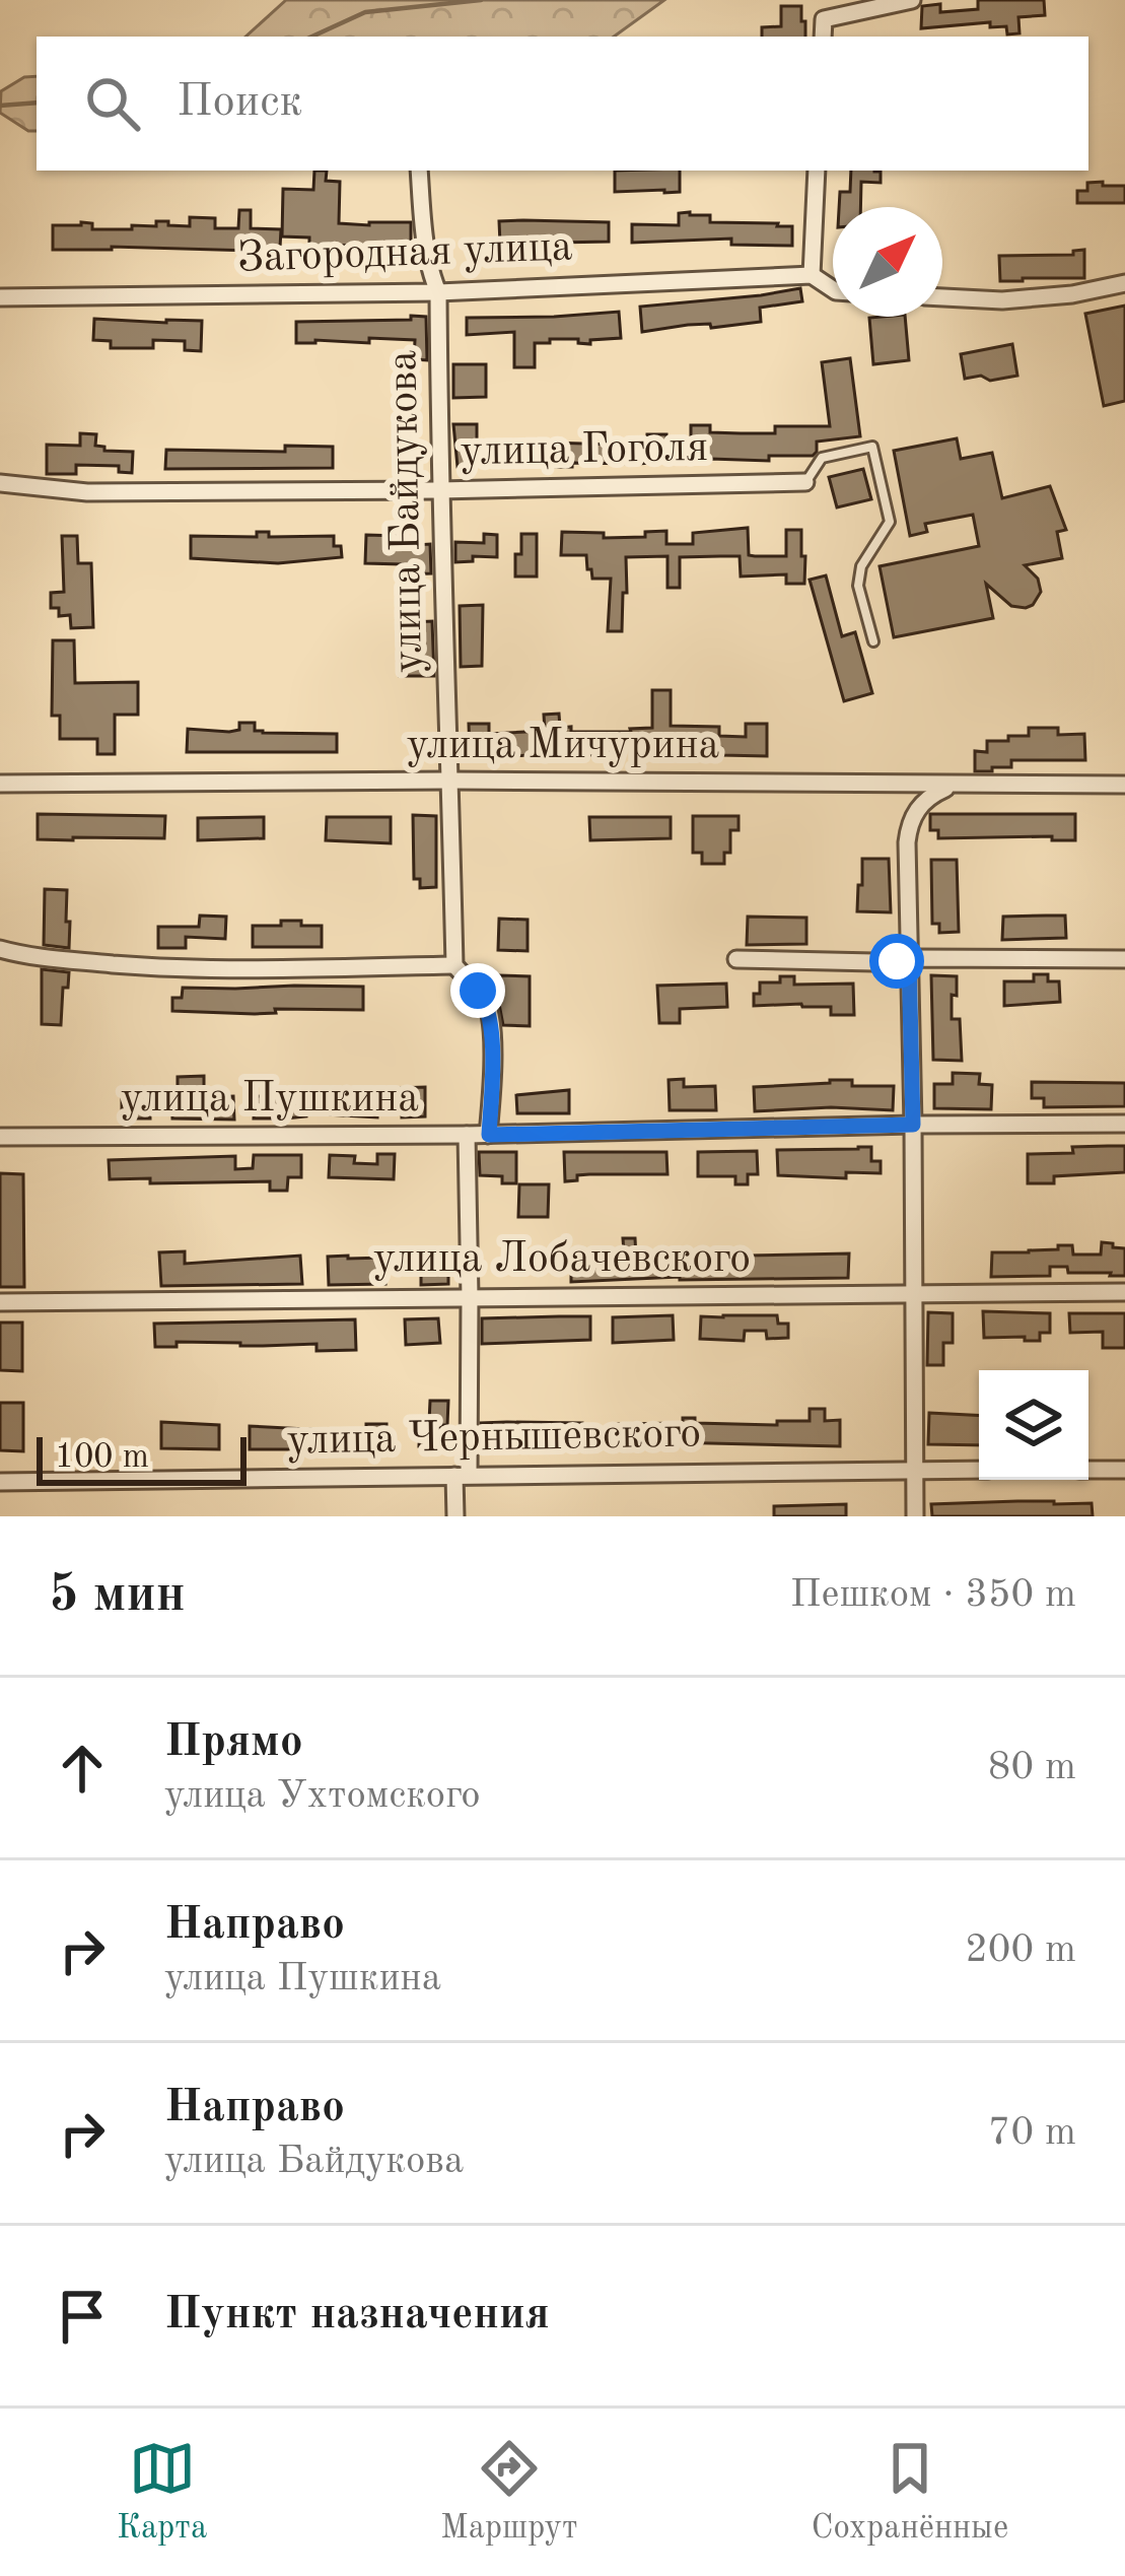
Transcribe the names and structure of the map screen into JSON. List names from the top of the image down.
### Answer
{
  "streets": {
    "street": [
      "Загородная улица",
      "улица Гоголя",
      "улица Байдукова",
      "улица Мичурина",
      "улица Пушкина",
      "улица Лобачевского",
      "улица Чернышевского"
    ]
  },
  "crossings": [
    ["Загородная улица", "улица Байдукова"],
    ["улица Гоголя", "улица Байдукова"],
    ["улица Байдукова", "улица Мичурина"]
  ],
  "scale_bar": "100 m",
  "north": "top right",
  "page": {
    "search": "Поиск",
    "scale": "100 m",
    "heading": ["5 мин", "Пешком · 350 m"],
    "list": [
      ["Прямо", "улица Ухтомского", "80 m"],
      ["Направо", "улица Пушкина", "200 m"],
      ["Направо", "улица Байдукова", "70 m"],
      "Пункт назначения"
    ],
    "nav": ["Карта", "Маршрут", "Сохранённые"]
  }
}
